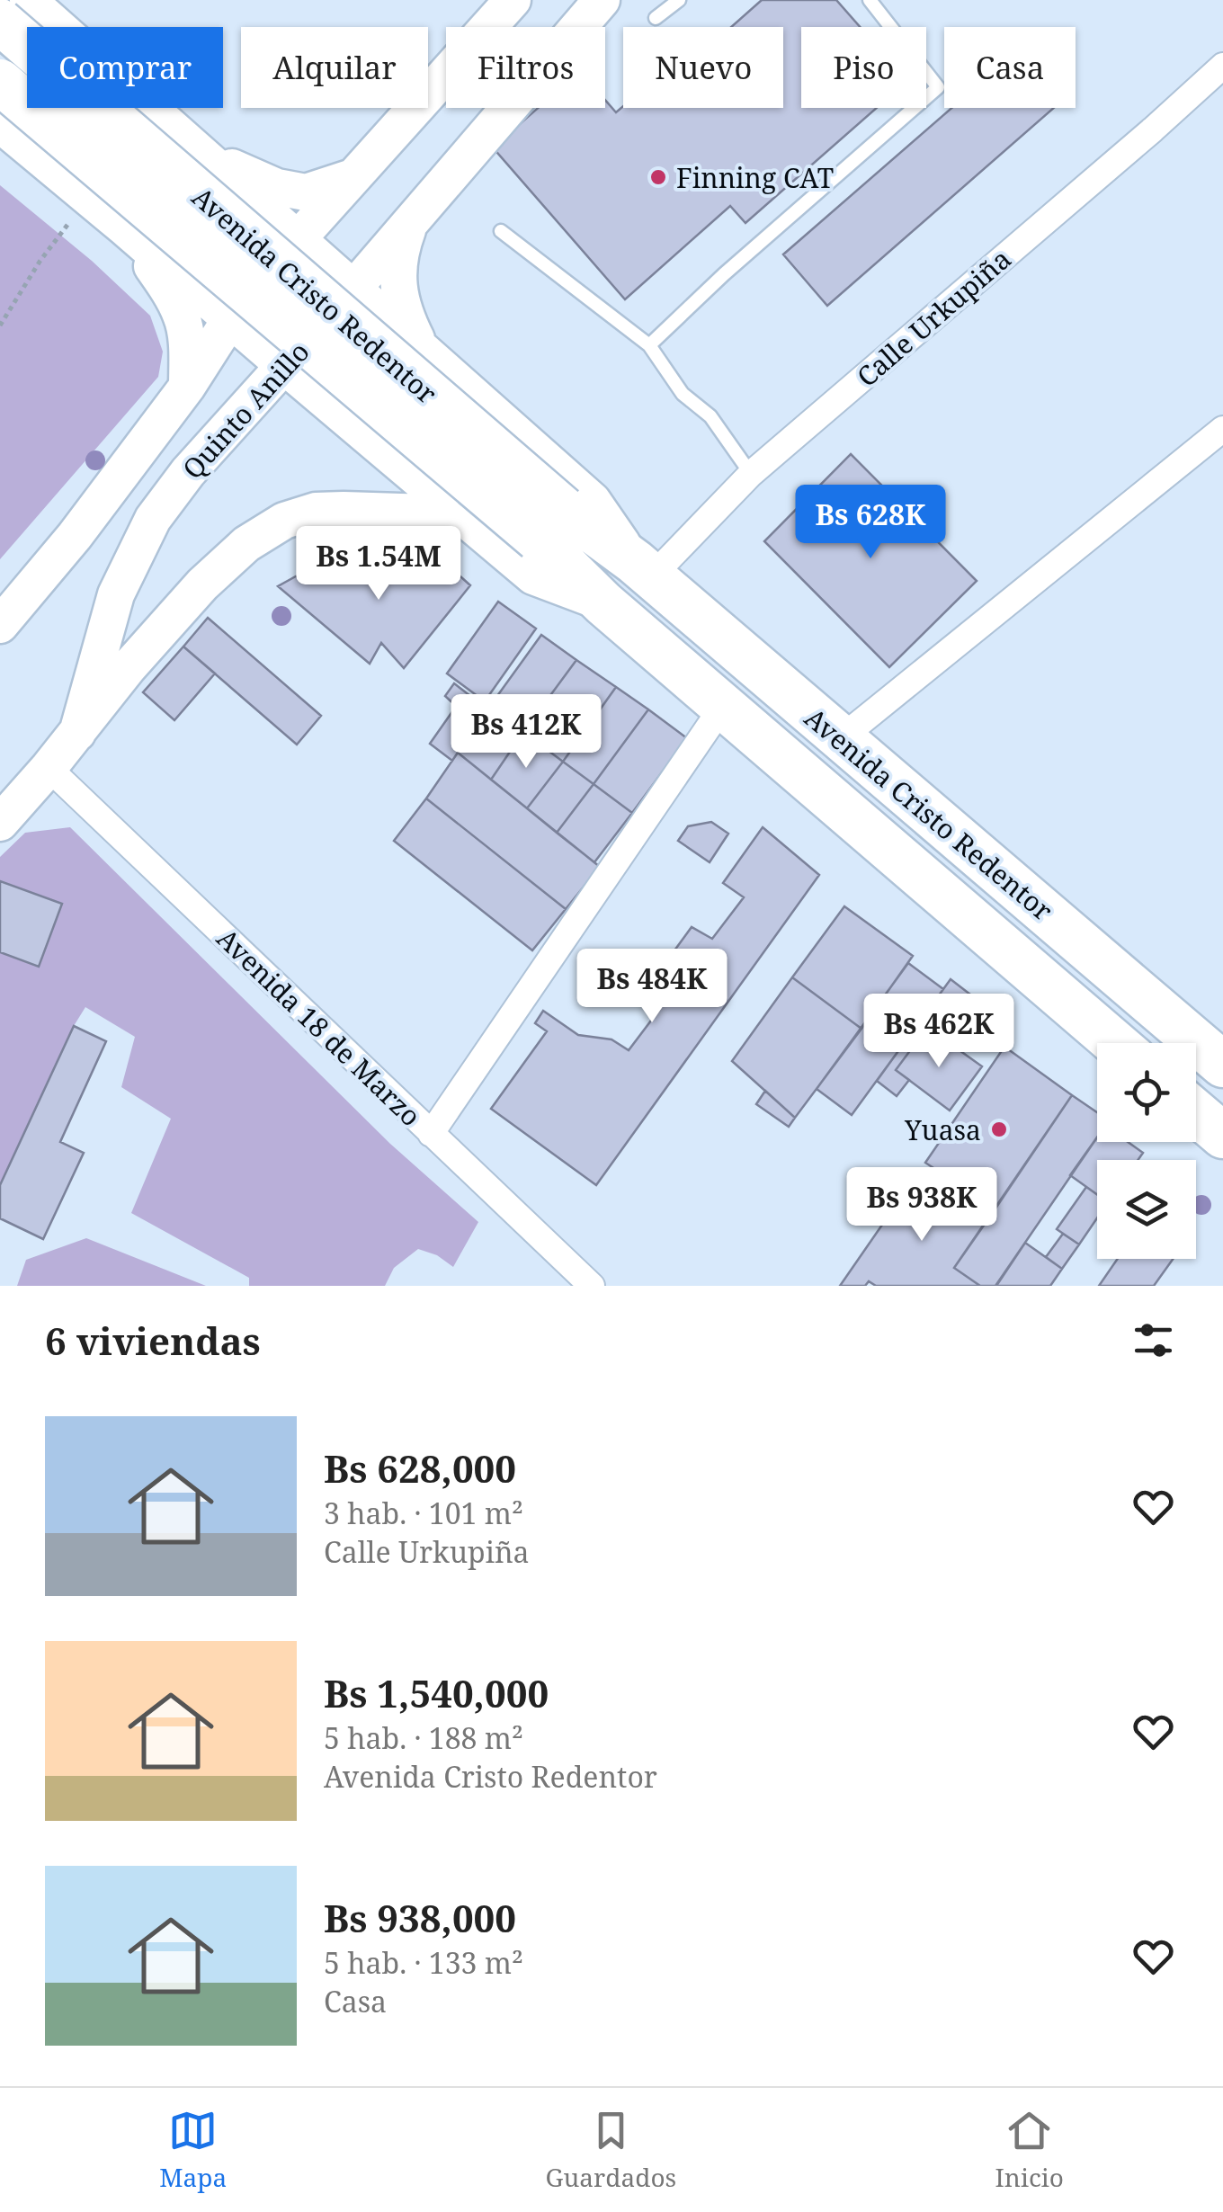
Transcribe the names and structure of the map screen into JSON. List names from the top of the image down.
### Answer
{
  "streets": {
    "highway": ["Avenida Cristo Redentor"],
    "main road": ["Quinto Anillo"],
    "street": ["Calle Urkupiña", "Avenida 18 de Marzo"]
  },
  "crossings": [
    ["Avenida Cristo Redentor", "Calle Urkupiña"],
    ["Avenida Cristo Redentor", "Quinto Anillo"],
    ["Quinto Anillo", "Avenida 18 de Marzo"]
  ],
  "places": ["Finning CAT", "Yuasa"],
  "page": {
    "chip": [
      "Comprar",
      "Alquilar",
      "Filtros",
      "Nuevo",
      "Piso",
      "Casa"
    ],
    "price": [
      "Bs 628K",
      "Bs 1.54M",
      "Bs 412K",
      "Bs 484K",
      "Bs 462K",
      "Bs 938K"
    ],
    "heading": "6 viviendas",
    "list": [
      {
        "name": "Bs 628,000",
        "note": "3 hab. · 101 m² · Calle Urkupiña"
      },
      {
        "name": "Bs 1,540,000",
        "note": "5 hab. · 188 m² · Avenida Cristo Redentor"
      },
      {
        "name": "Bs 938,000",
        "note": "5 hab. · 133 m² · Casa"
      }
    ],
    "tabs": ["Mapa", "Guardados", "Inicio"]
  }
}
